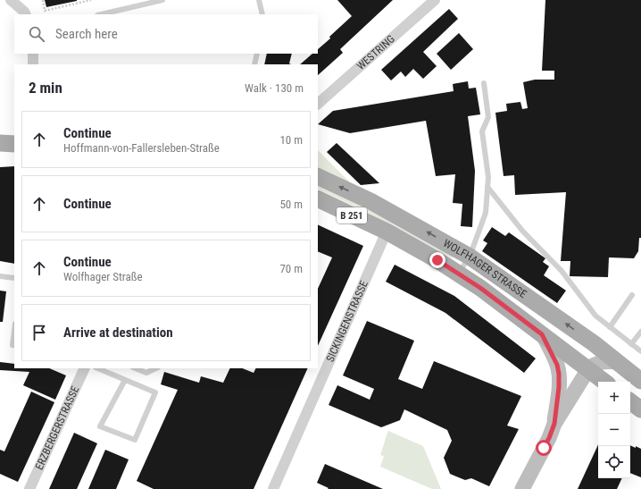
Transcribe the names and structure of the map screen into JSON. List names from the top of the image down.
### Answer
{
  "streets": {
    "main road": ["B 251", "WOLFHAGER STRASSE"],
    "street": ["WESTRING", "SICKINGENSTRASSE", "ERZBERGERSTRASSE"]
  },
  "crossings": [
    ["WOLFHAGER STRASSE", "SICKINGENSTRASSE"]
  ],
  "page": {
    "search": "Search here",
    "heading": ["2 min", "Walk · 130 m"],
    "list": [
      ["Continue", "Hoffmann-von-Fallersleben-Straße", "10 m"],
      ["Continue", "50 m"],
      ["Continue", "Wolfhager Straße", "70 m"],
      "Arrive at destination"
    ],
    "map_buttons": ["+", "−"]
  }
}
